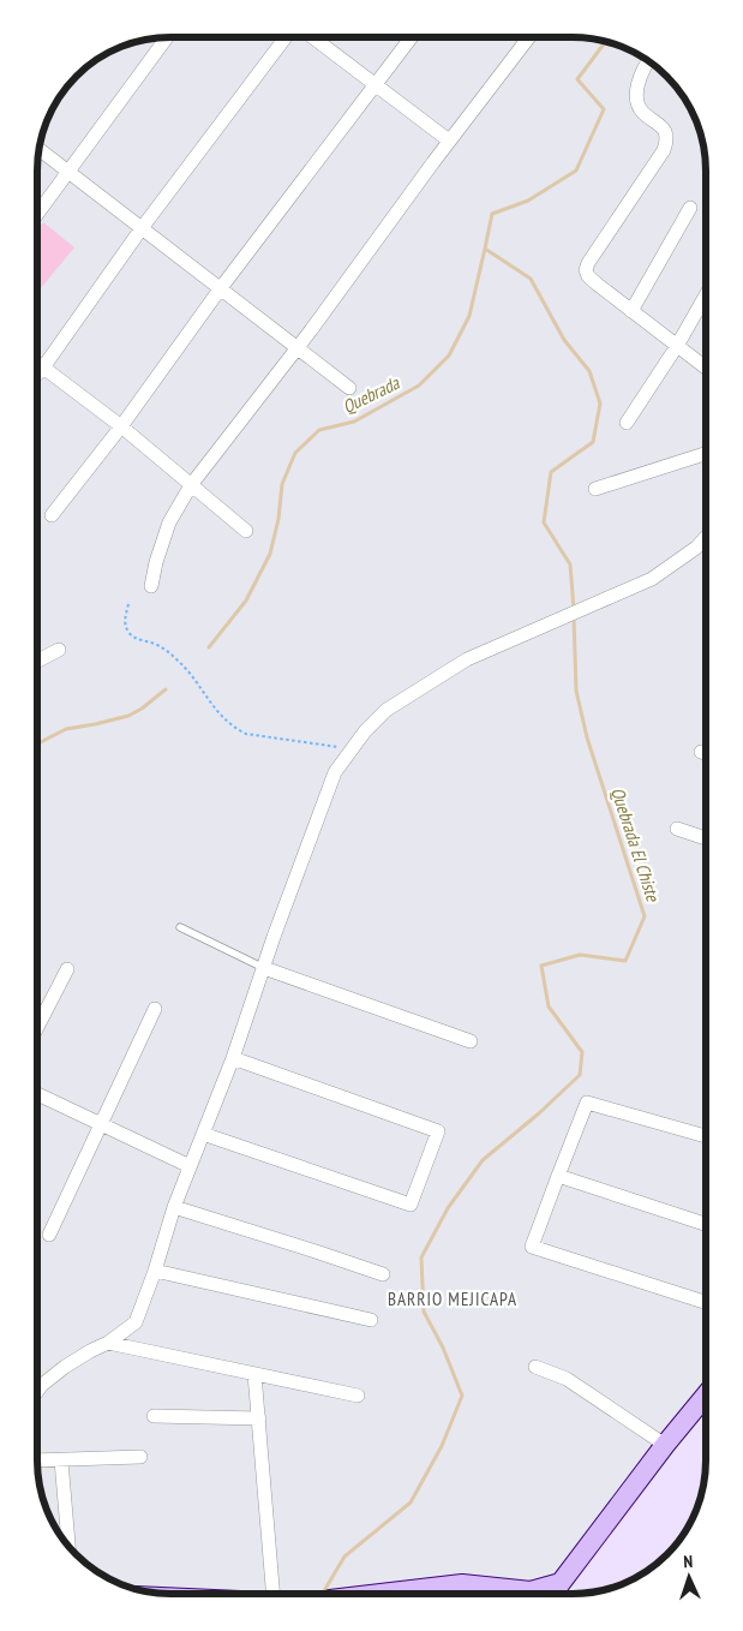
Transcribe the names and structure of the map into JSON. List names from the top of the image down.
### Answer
{
  "districts": ["BARRIO MEJICAPA"],
  "water": ["Quebrada", "Quebrada El Chiste"],
  "north": "top"
}
